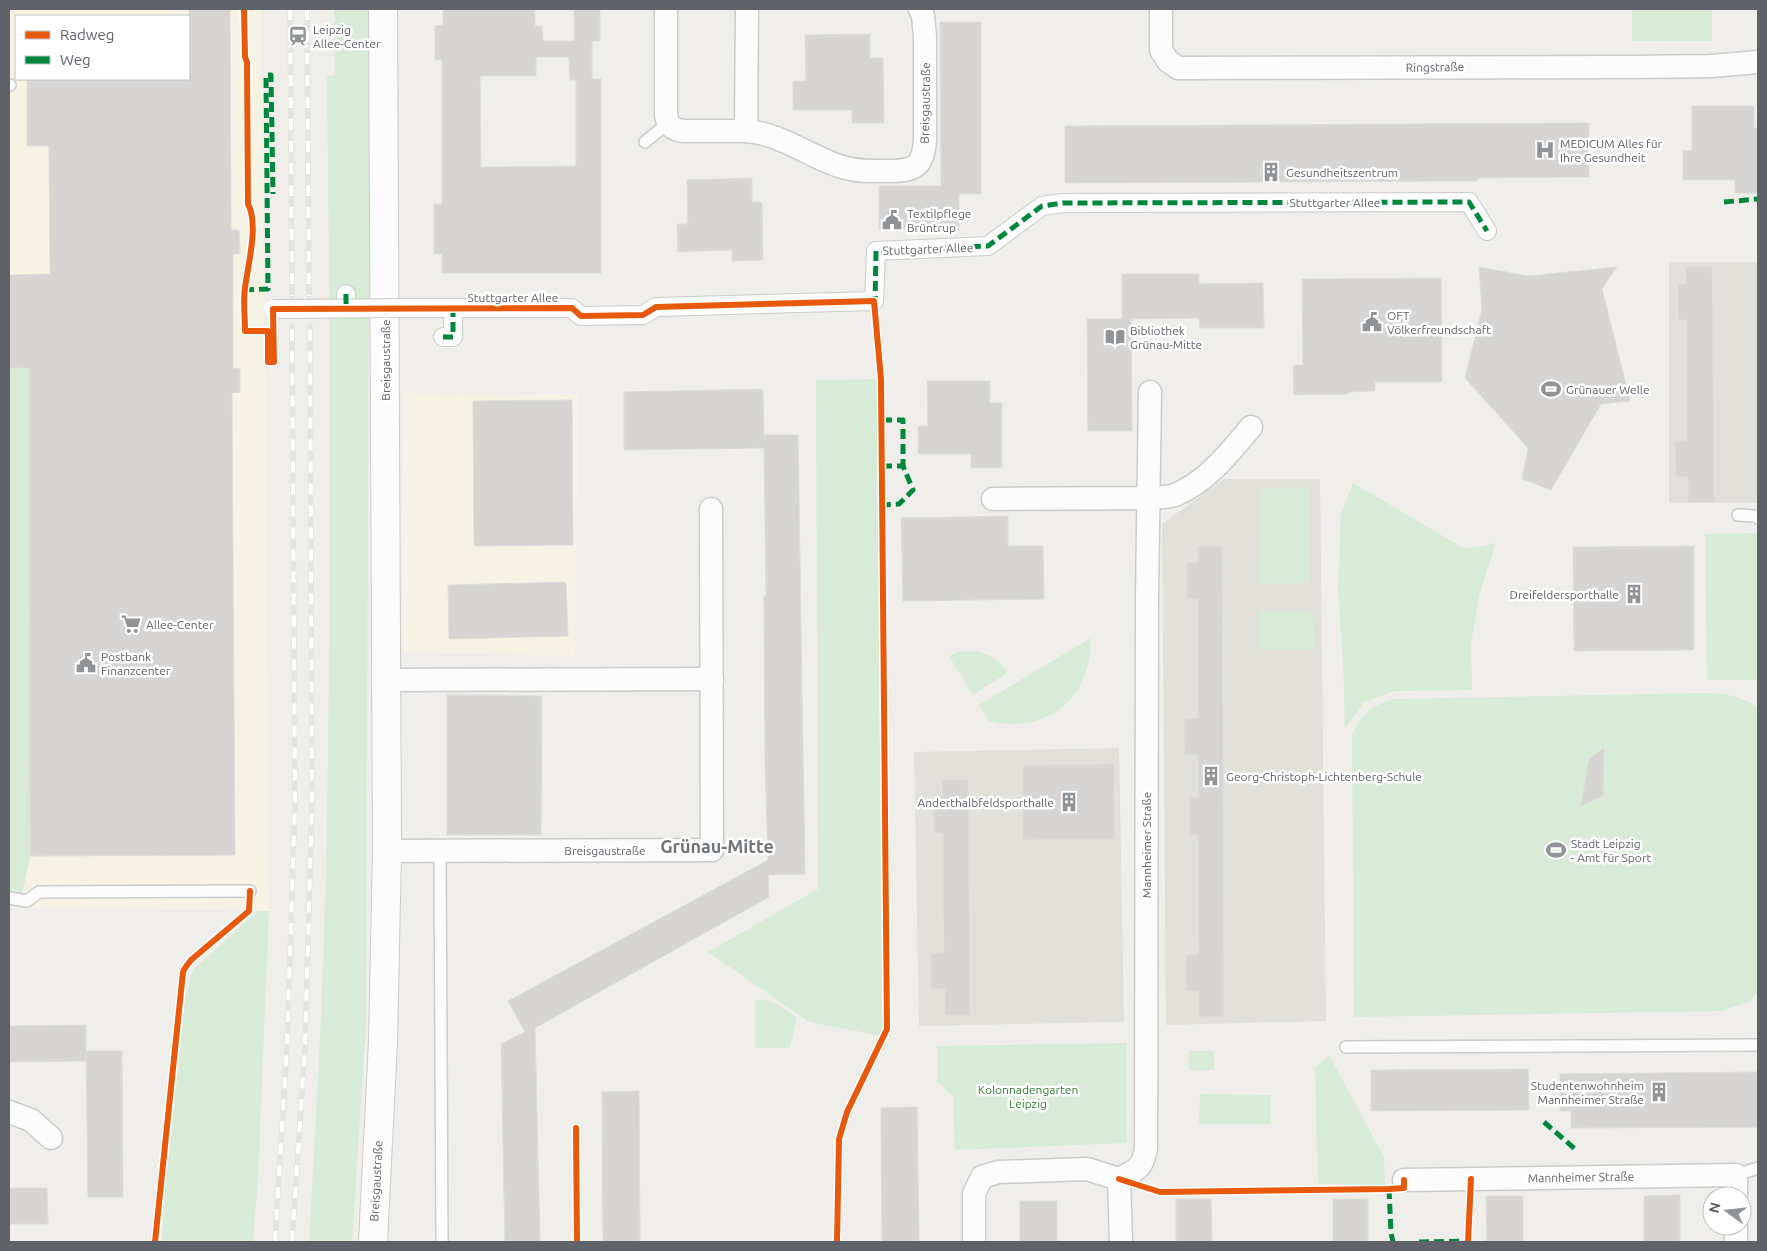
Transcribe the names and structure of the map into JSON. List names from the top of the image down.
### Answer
{
  "streets": {
    "street": [
      "Ringstraße",
      "Breisgaustraße",
      "Stuttgarter Allee",
      "Mannheimer Straße"
    ]
  },
  "districts": ["Grünau-Mitte"],
  "parks": ["Kolonnadengarten Leipzig"],
  "places": {
    "station": ["Leipzig Allee-Center"],
    "hospital": ["MEDICUM Alles für Ihre Gesundheit"],
    "building": [
      "Gesundheitszentrum",
      "Dreifeldersporthalle",
      "Georg-Christoph-Lichtenberg-Schule",
      "Anderthalbfeldsporthalle",
      "Studentenwohnheim Mannheimer Straße"
    ],
    "public building": ["Textilpflege Brüntrup", "OFT Völkerfreundschaft", "Postbank Finanzcenter"],
    "library": ["Bibliothek Grünau-Mitte"],
    "sports": ["Grünauer Welle", "Stadt Leipzig - Amt für Sport"],
    "supermarket": ["Allee-Center"]
  },
  "legend": ["Radweg", "Weg"],
  "north": "left"
}
